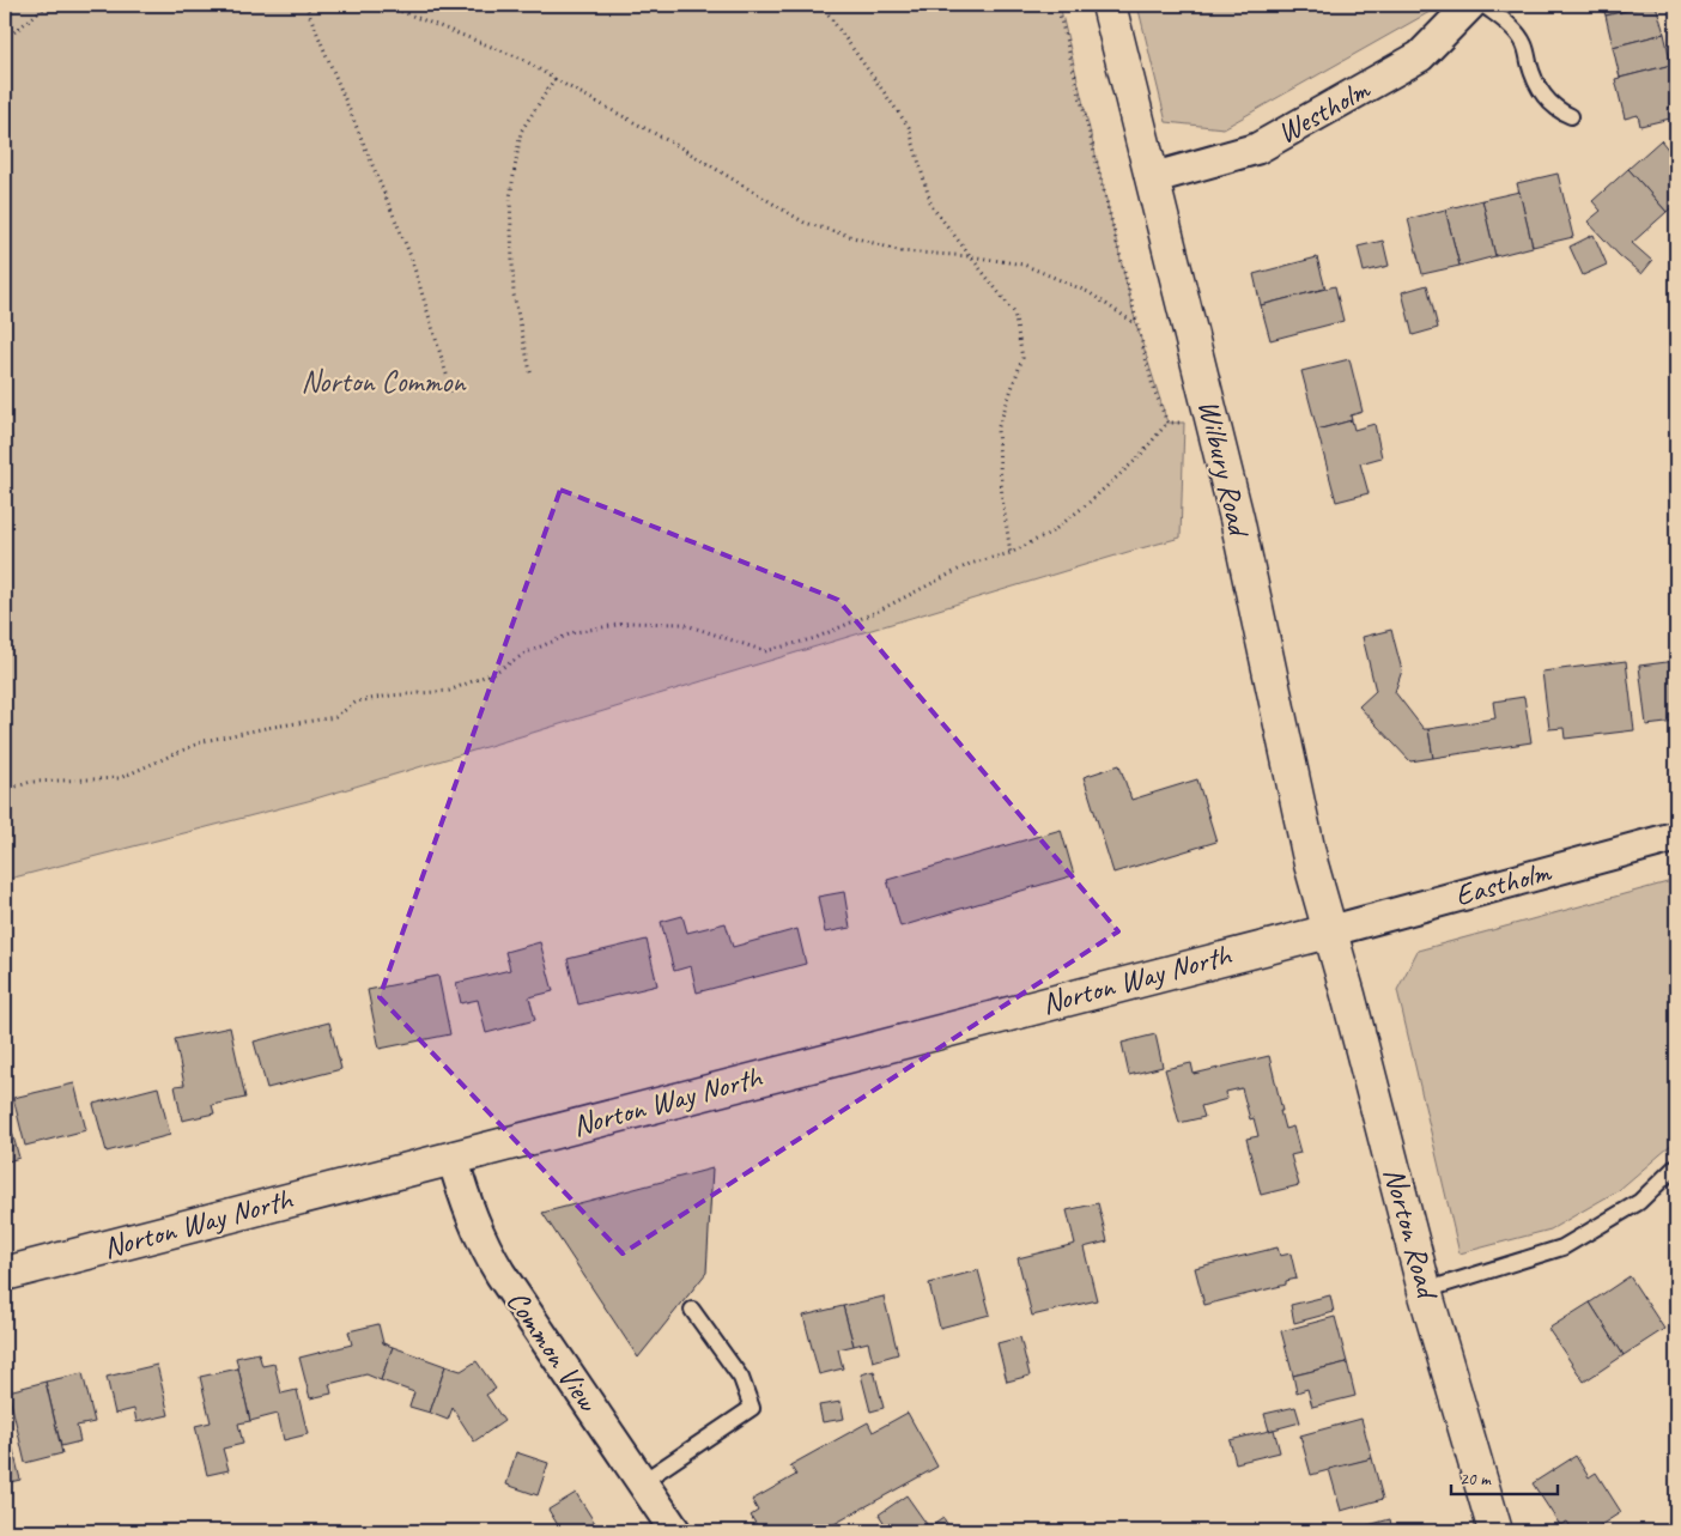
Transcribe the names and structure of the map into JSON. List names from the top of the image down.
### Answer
{
  "streets": {
    "street": [
      "Westholm",
      "Wilbury Road",
      "Eastholm",
      "Norton Way North",
      "Norton Road",
      "Common View"
    ]
  },
  "crossings": [
    ["Westholm", "Wilbury Road"],
    ["Wilbury Road", "Eastholm"],
    ["Wilbury Road", "Norton Way North"],
    ["Wilbury Road", "Norton Road"],
    ["Eastholm", "Norton Way North"],
    ["Eastholm", "Norton Road"],
    ["Norton Way North", "Norton Road"],
    ["Norton Way North", "Common View"]
  ],
  "parks": ["Norton Common"],
  "scale_bar": "20 m"
}
